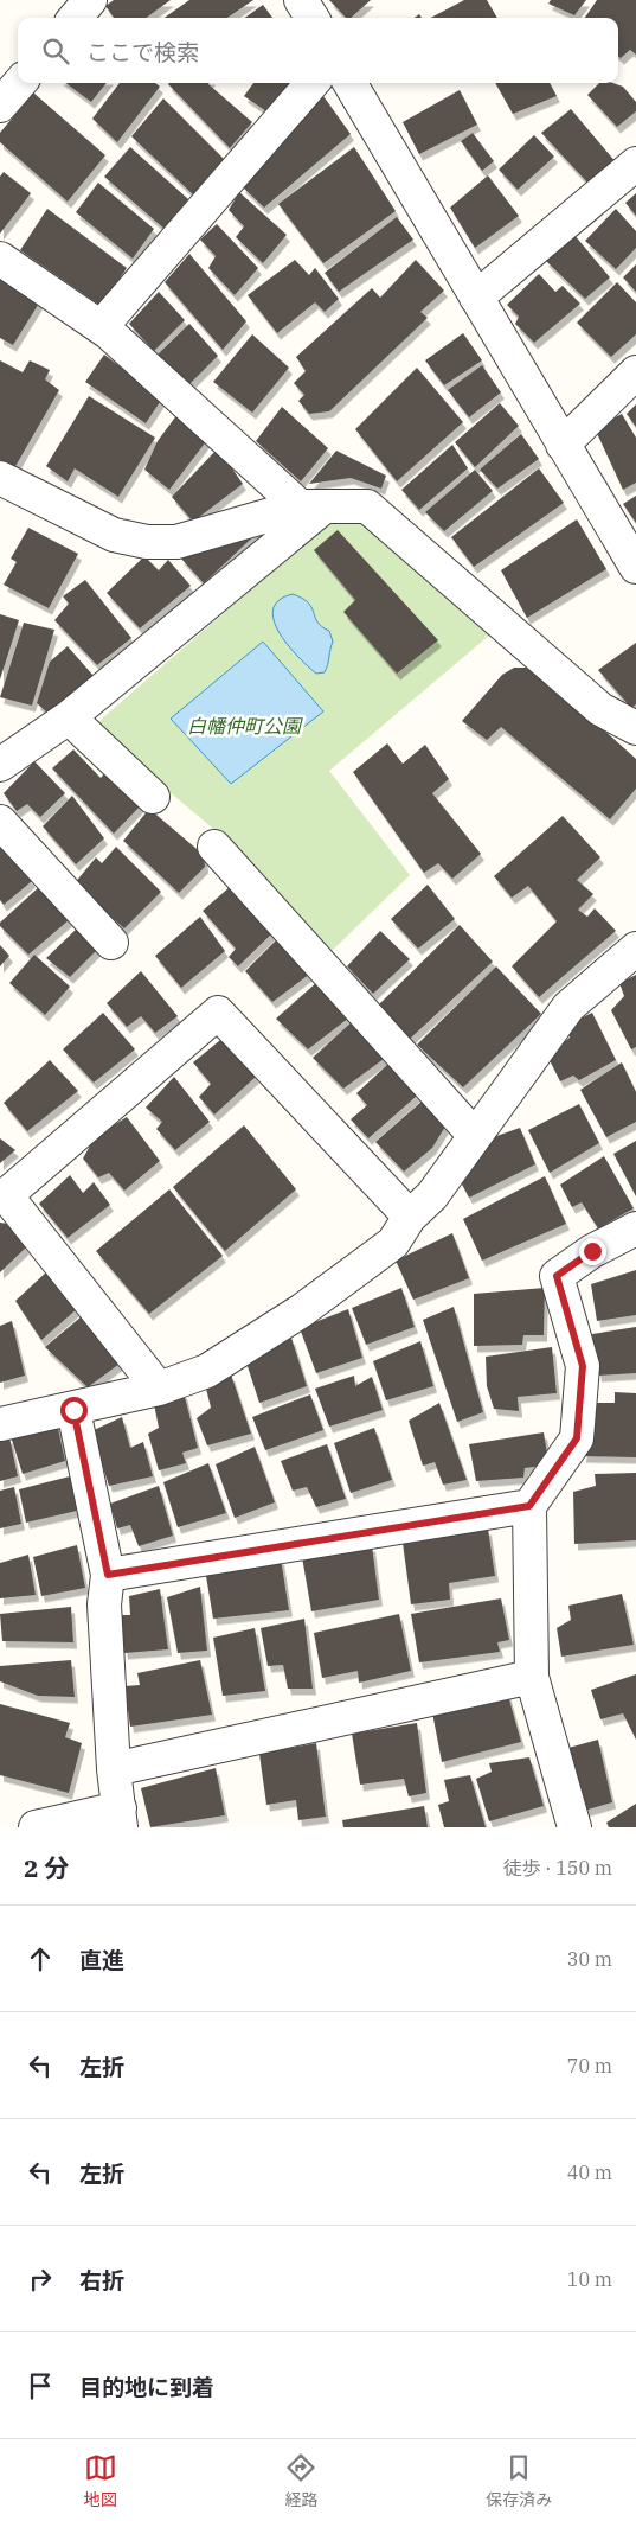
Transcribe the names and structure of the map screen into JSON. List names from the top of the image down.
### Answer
{
  "parks": ["白幡仲町公園"],
  "page": {
    "search": "ここで検索",
    "heading": ["2 分", "徒歩 · 150 m"],
    "list": [
      ["直進", "30 m"],
      ["左折", "70 m"],
      ["左折", "40 m"],
      ["右折", "10 m"],
      "目的地に到着"
    ],
    "nav": ["地図", "経路", "保存済み"]
  }
}
